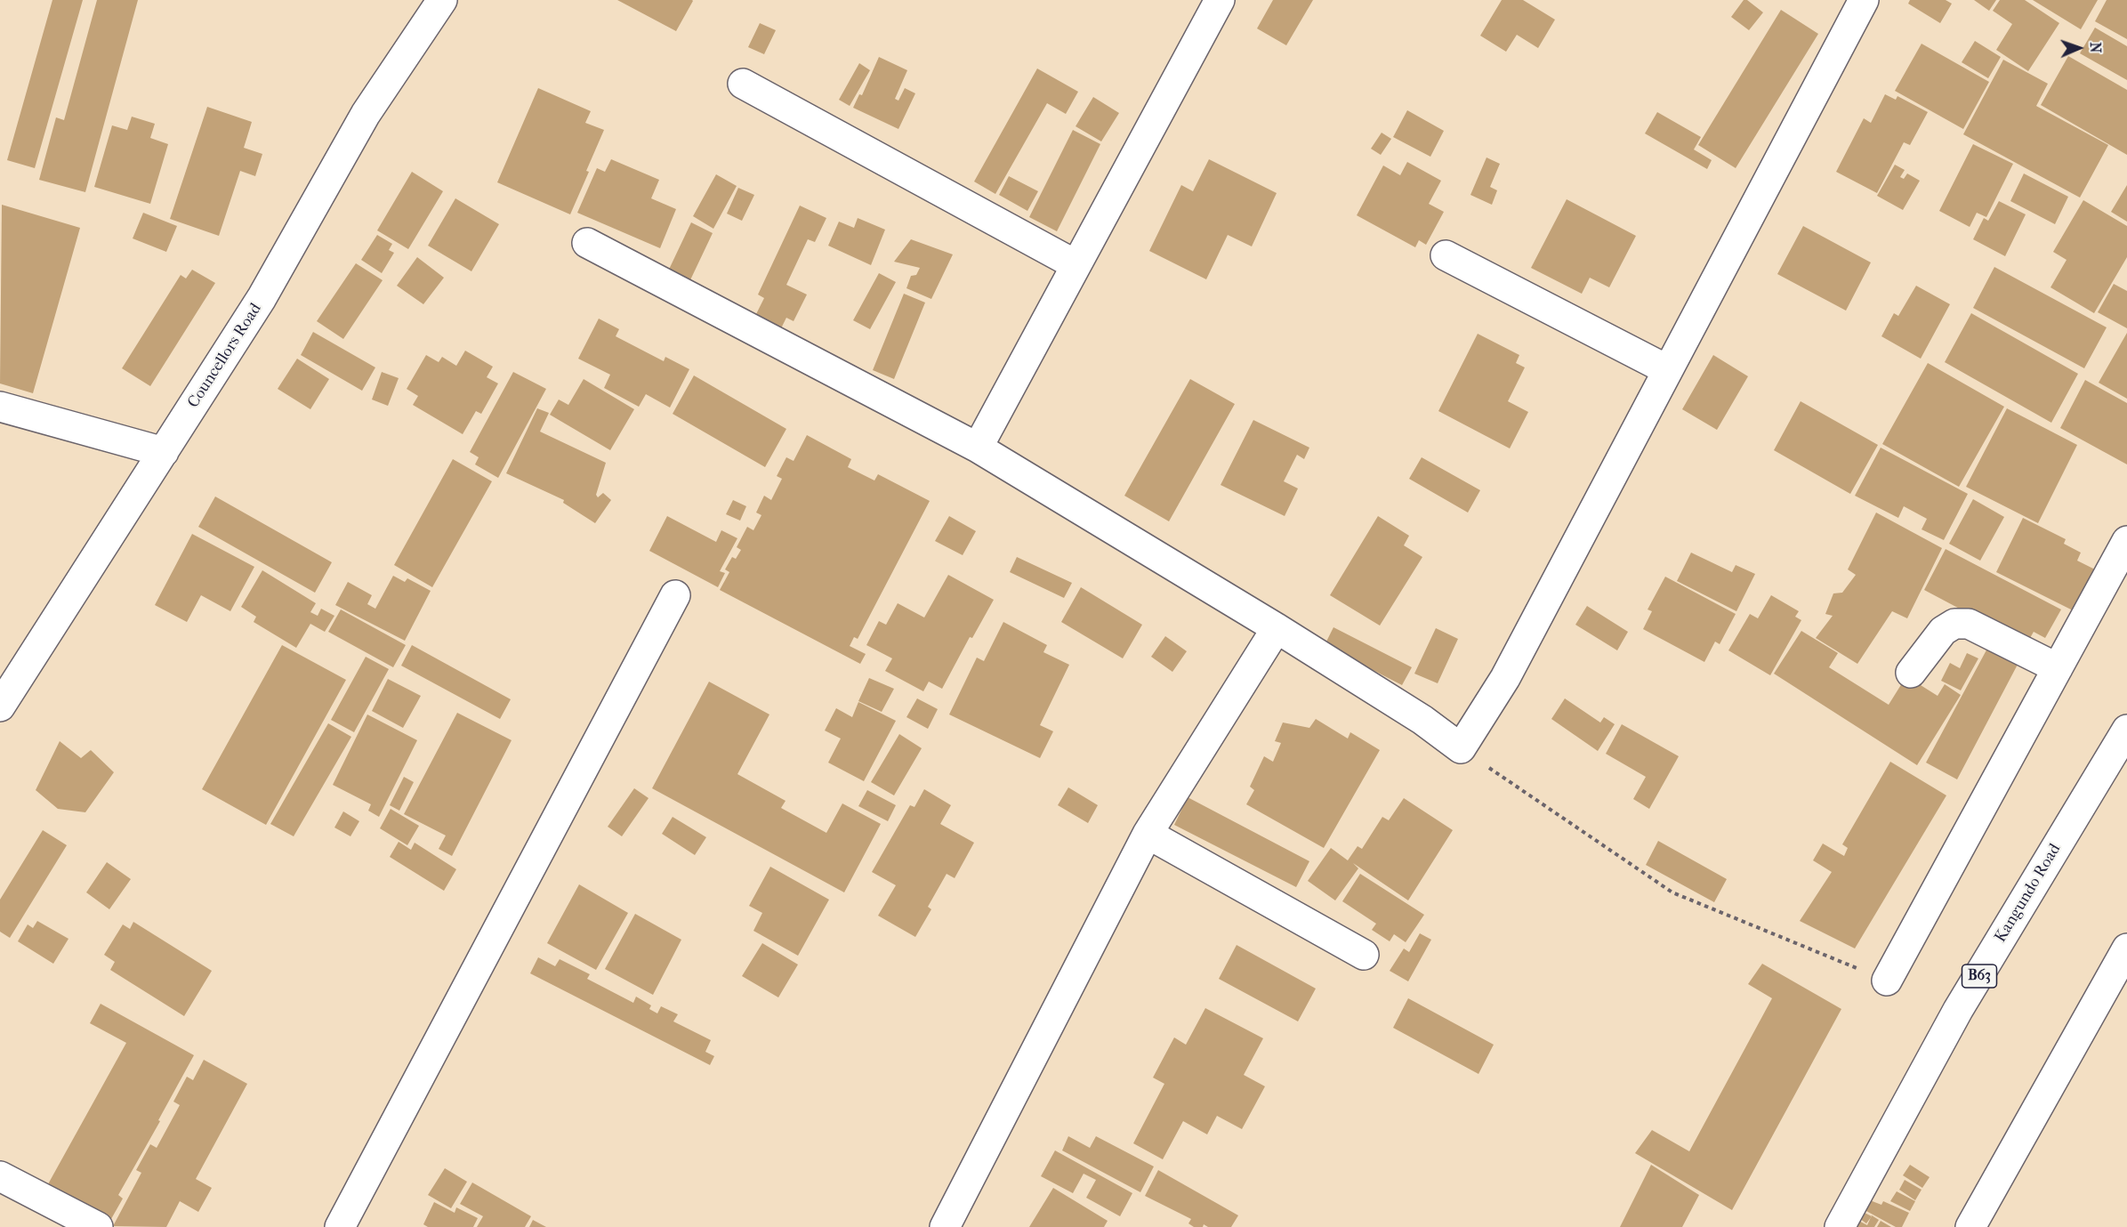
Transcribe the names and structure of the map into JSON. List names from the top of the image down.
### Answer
{
  "streets": {
    "main road": ["Councellors Road", "Kangundo Road", "B63"]
  },
  "north": "right"
}
